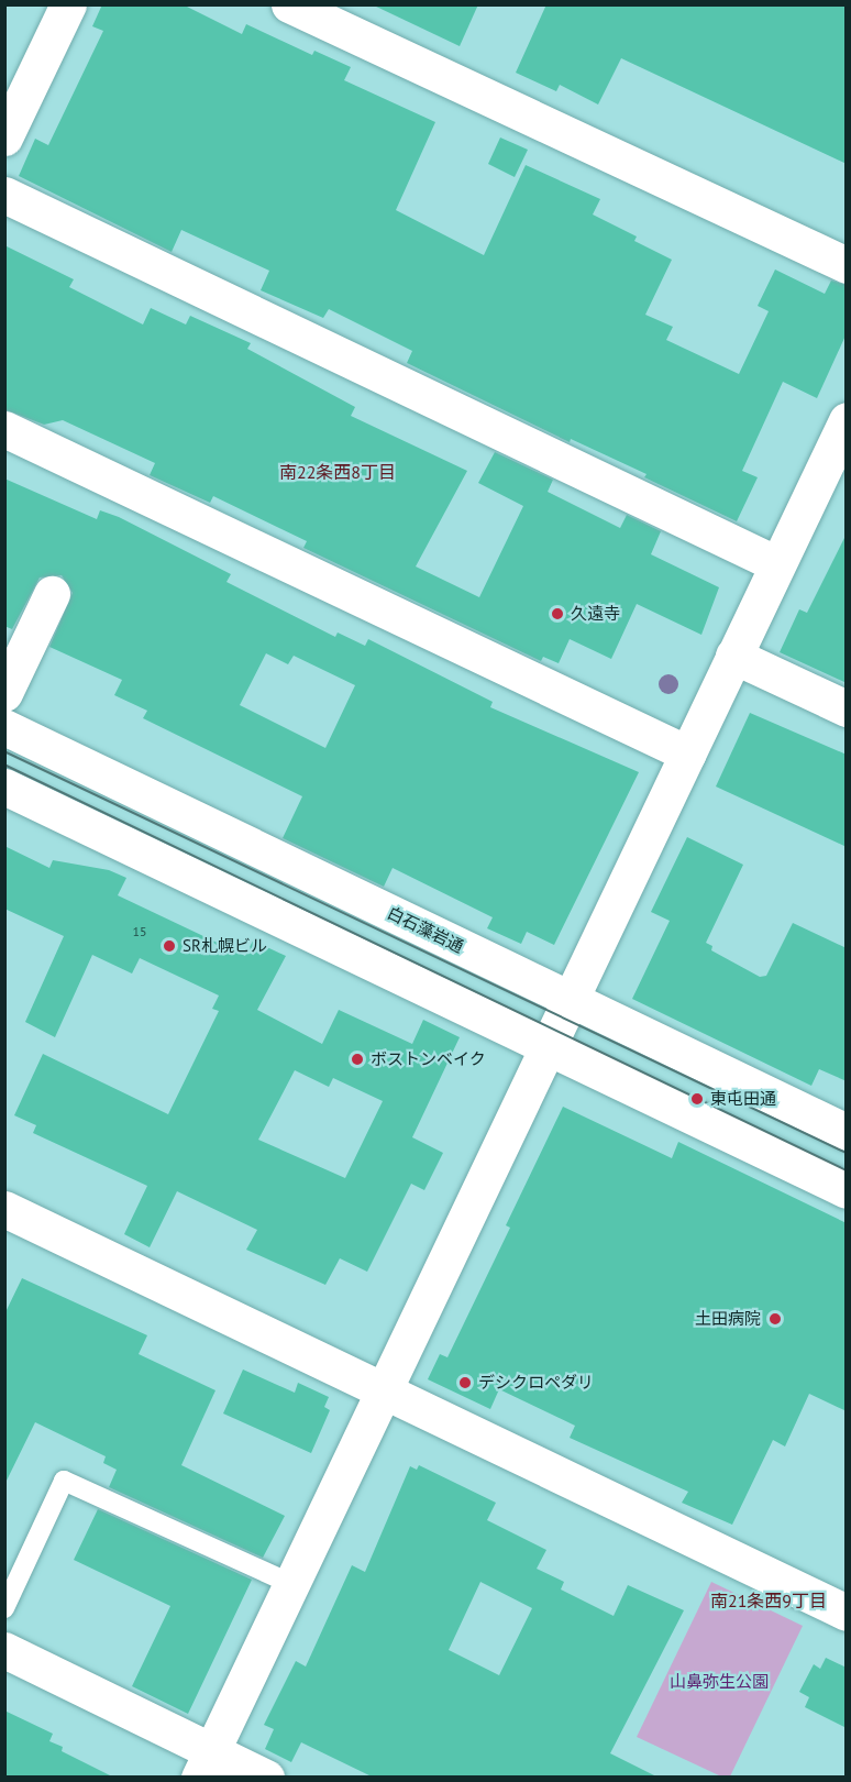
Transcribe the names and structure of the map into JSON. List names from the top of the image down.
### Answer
{
  "streets": {
    "street": ["白石藻岩通"]
  },
  "districts": ["南22条西8丁目", "南21条西9丁目"],
  "parks": ["山鼻弥生公園"],
  "places": [
    "久遠寺",
    "SR札幌ビル",
    "ボストンベイク",
    "東屯田通",
    "土田病院",
    "デシクロペダリ"
  ],
  "house_numbers": ["15"]
}
